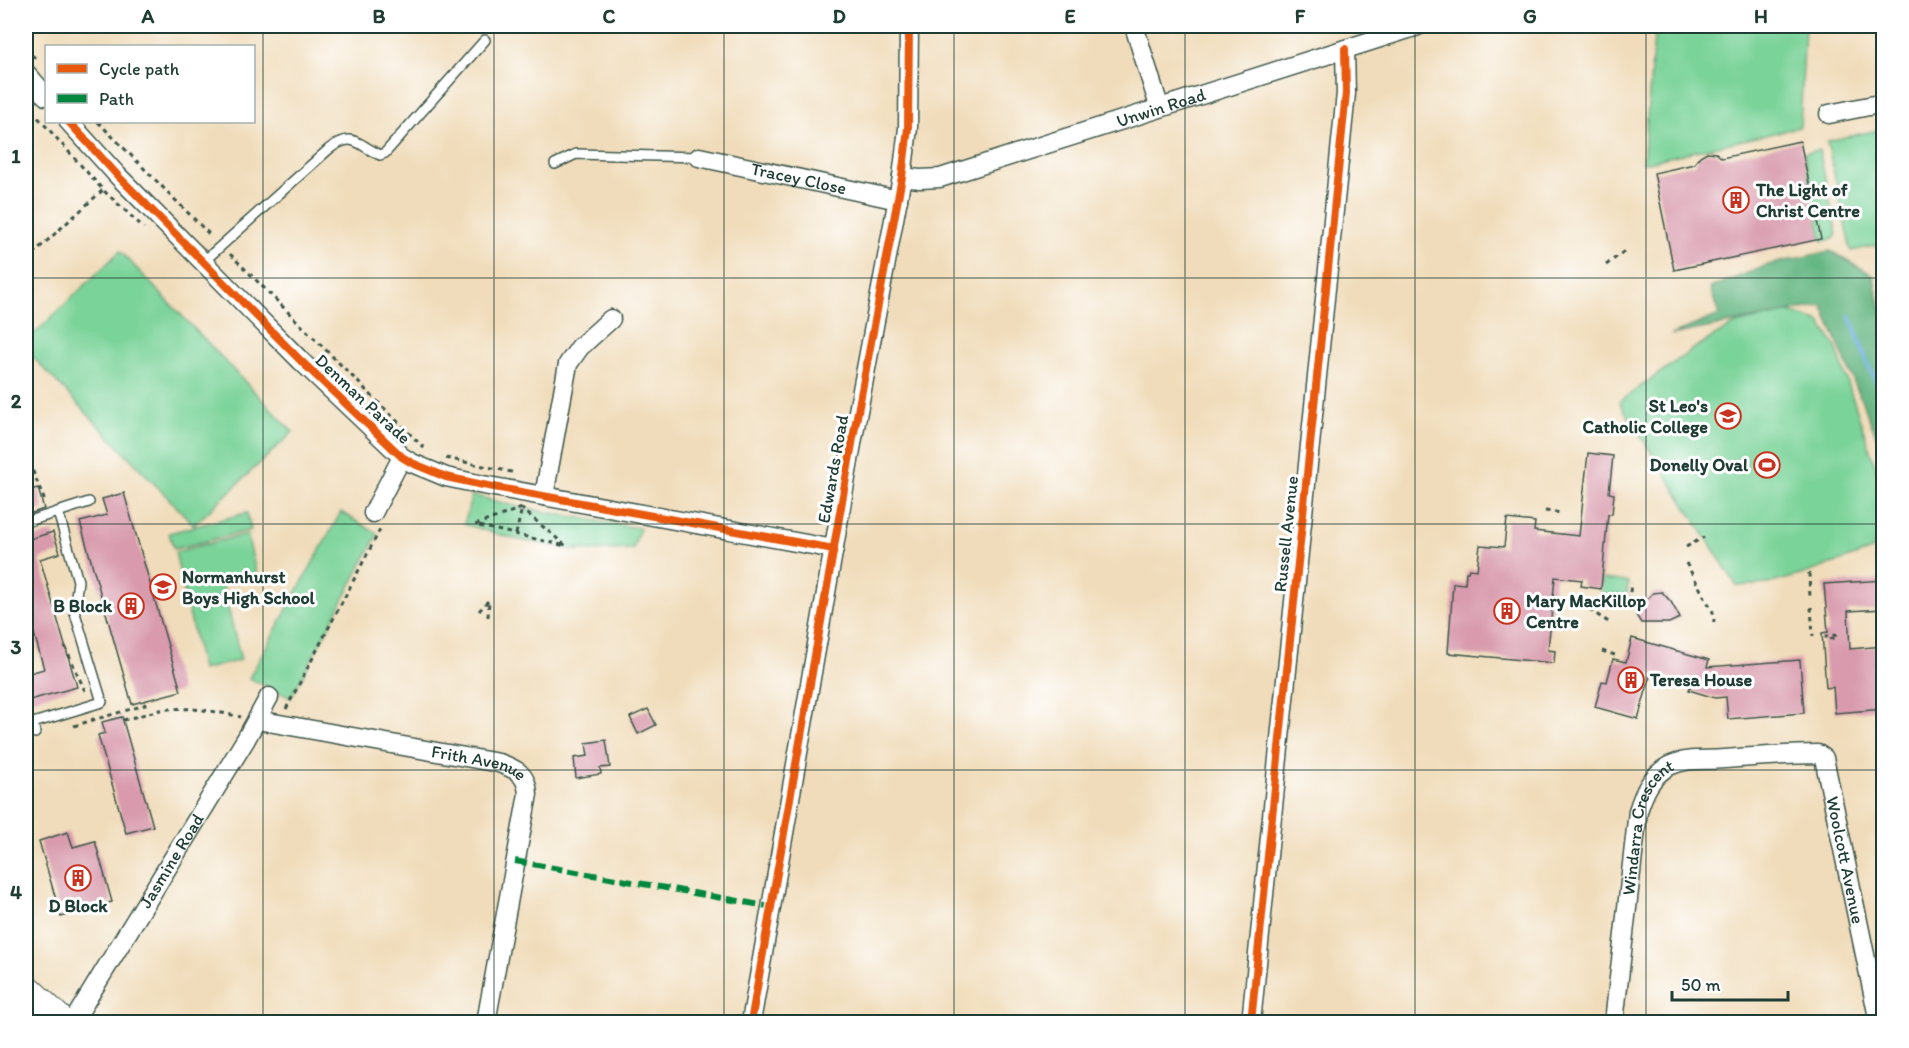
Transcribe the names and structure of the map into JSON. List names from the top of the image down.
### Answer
{
  "streets": {
    "street": [
      "Unwin Road",
      "Tracey Close",
      "Denman Parade",
      "Edwards Road",
      "Russell Avenue",
      "Frith Avenue",
      "Windarra Crescent",
      "Woolcott Avenue",
      "Jasmine Road"
    ]
  },
  "crossings": [
    ["Unwin Road", "Edwards Road"],
    ["Unwin Road", "Russell Avenue"],
    ["Tracey Close", "Edwards Road"],
    ["Denman Parade", "Edwards Road"],
    ["Frith Avenue", "Jasmine Road"],
    ["Windarra Crescent", "Woolcott Avenue"]
  ],
  "places": {
    "building": [
      "The Light of Christ Centre",
      "B Block",
      "Mary MacKillop Centre",
      "Teresa House",
      "D Block"
    ],
    "school or university": ["St Leo's Catholic College", "Normanhurst Boys High School"],
    "sports": ["Donelly Oval"]
  },
  "legend": ["Cycle path", "Path"],
  "scale_bar": "50 m",
  "grid": {
    "columns": [
      "A",
      "B",
      "C",
      "D",
      "E",
      "F",
      "G",
      "H"
    ],
    "rows": [
      "1",
      "2",
      "3",
      "4"
    ]
  }
}
